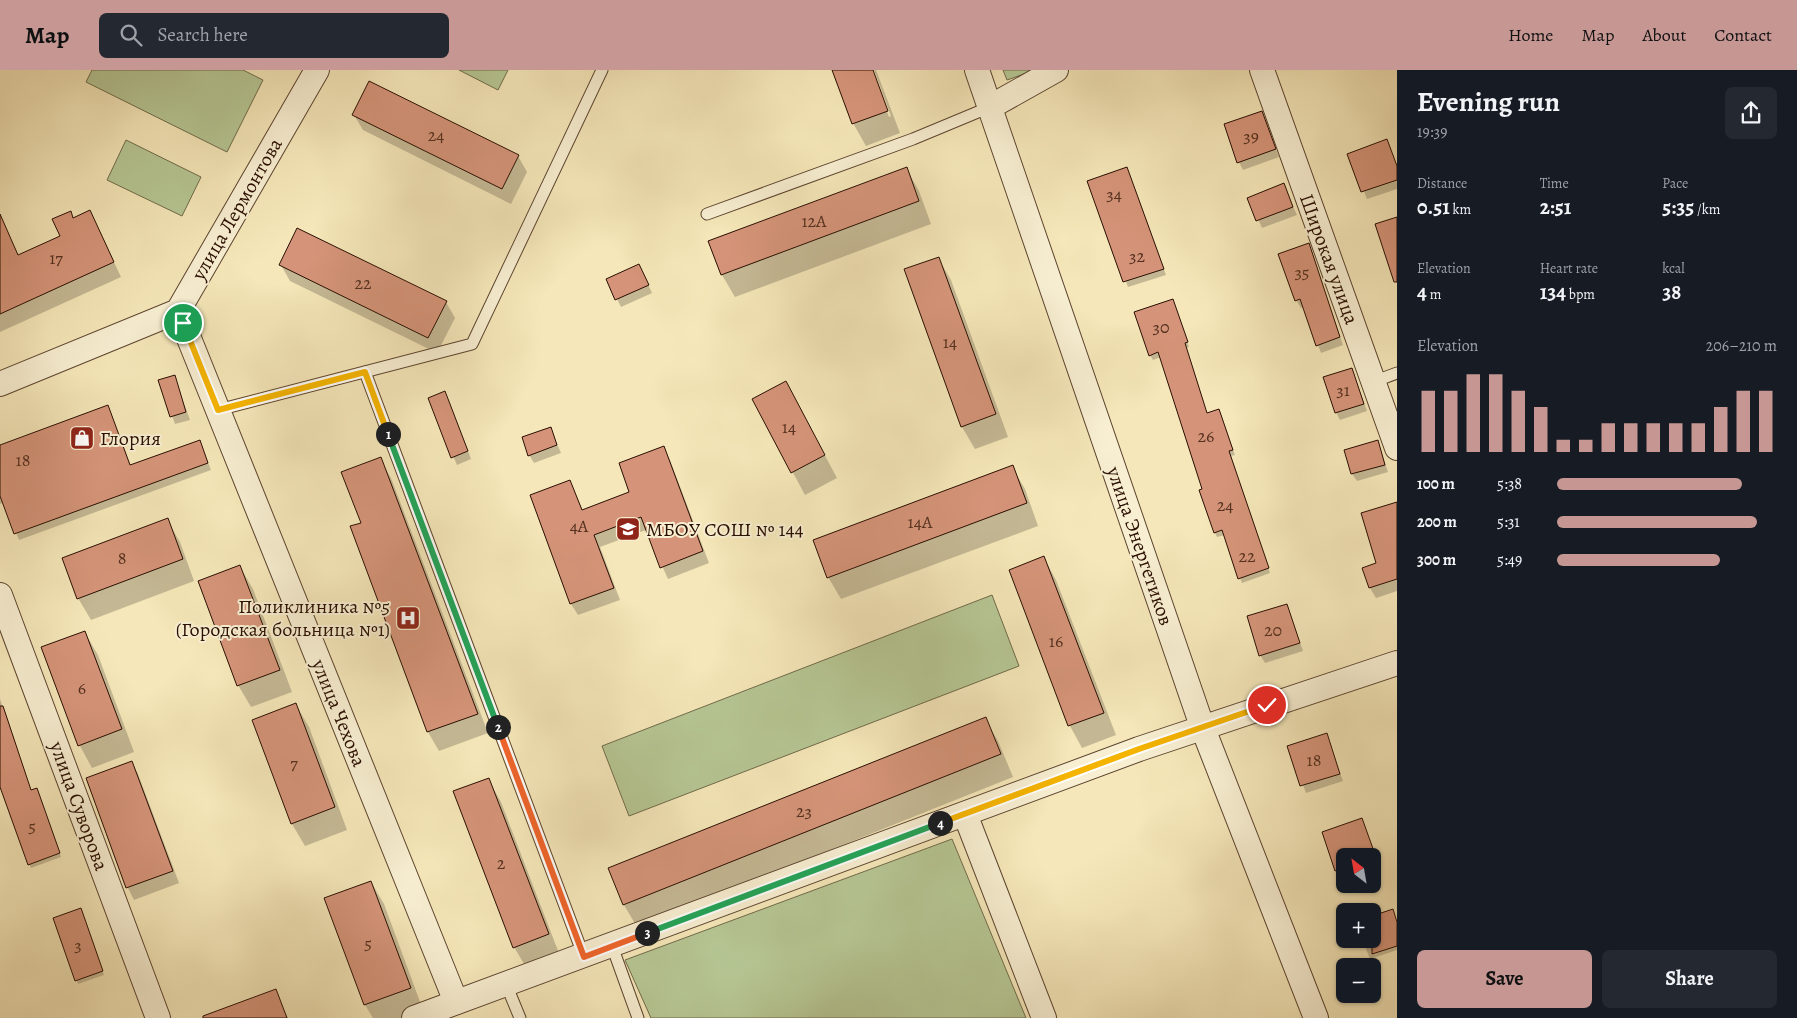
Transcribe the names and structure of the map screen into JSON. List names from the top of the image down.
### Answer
{
  "streets": {
    "street": [
      "улица Лермонтова",
      "Широкая улица",
      "улица Энергетиков",
      "улица Чехова",
      "улица Суворова"
    ]
  },
  "crossings": [
    ["улица Лермонтова", "улица Чехова"]
  ],
  "places": {
    "shop": ["Глория"],
    "school or university": ["МБОУ СОШ № 144"],
    "hospital": ["Поликлиника №5 (Городская больница №1)"]
  },
  "house_numbers": [
    "24",
    "39",
    "34",
    "12А",
    "32",
    "17",
    "35",
    "22",
    "30",
    "14",
    "31",
    "14",
    "26",
    "18",
    "24",
    "14А",
    "4А",
    "22",
    "8",
    "20",
    "16",
    "6",
    "18",
    "7",
    "23",
    "5",
    "2",
    "5",
    "3"
  ],
  "north": "top left",
  "page": {
    "header": "Map",
    "search": "Search here",
    "nav": [
      "Home",
      "Map",
      "About",
      "Contact"
    ],
    "heading": ["Evening run", "19:39"],
    "stats": [
      ["Distance", "0.51 km"],
      ["Time", "2:51"],
      ["Pace", "5:35 /km"],
      ["Elevation", "4 m"],
      ["Heart rate", "134 bpm"],
      ["kcal", "38"]
    ],
    "chart": ["Elevation", "206–210 m"],
    "pins": [
      "1",
      "2",
      "4",
      "3"
    ],
    "list": [
      {
        "name": "100 m",
        "note": "5:38"
      },
      {
        "name": "200 m",
        "note": "5:31"
      },
      {
        "name": "300 m",
        "note": "5:49"
      }
    ],
    "map_buttons": ["+", "−"],
    "buttons": ["Save", "Share"]
  }
}
